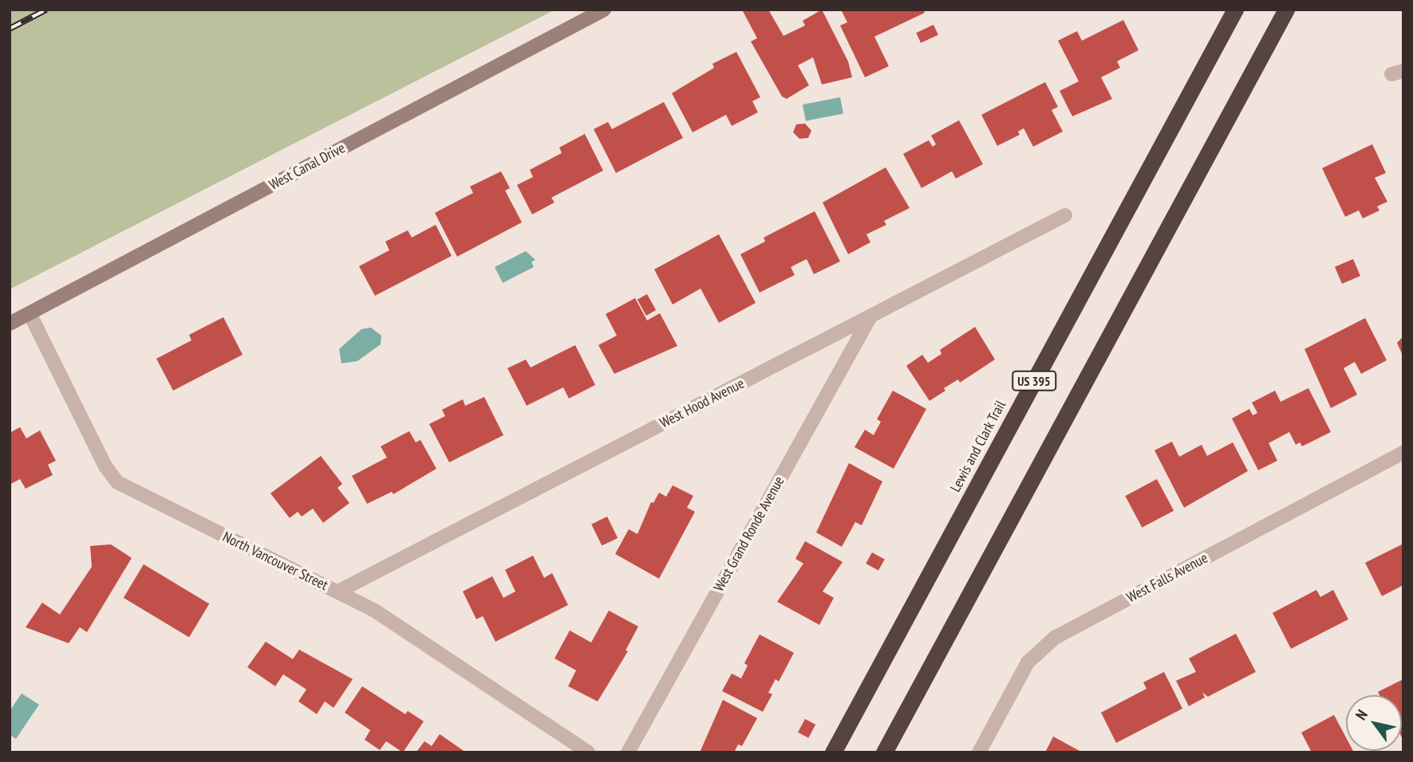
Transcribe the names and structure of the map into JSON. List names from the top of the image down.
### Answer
{
  "streets": {
    "highway": ["US 395", "Lewis and Clark Trail"],
    "street": [
      "West Canal Drive",
      "West Hood Avenue",
      "West Grand Ronde Avenue",
      "North Vancouver Street",
      "West Falls Avenue"
    ]
  },
  "crossings": [
    ["West Canal Drive", "North Vancouver Street"],
    ["West Hood Avenue", "West Grand Ronde Avenue"],
    ["West Hood Avenue", "North Vancouver Street"]
  ],
  "north": "top left"
}
